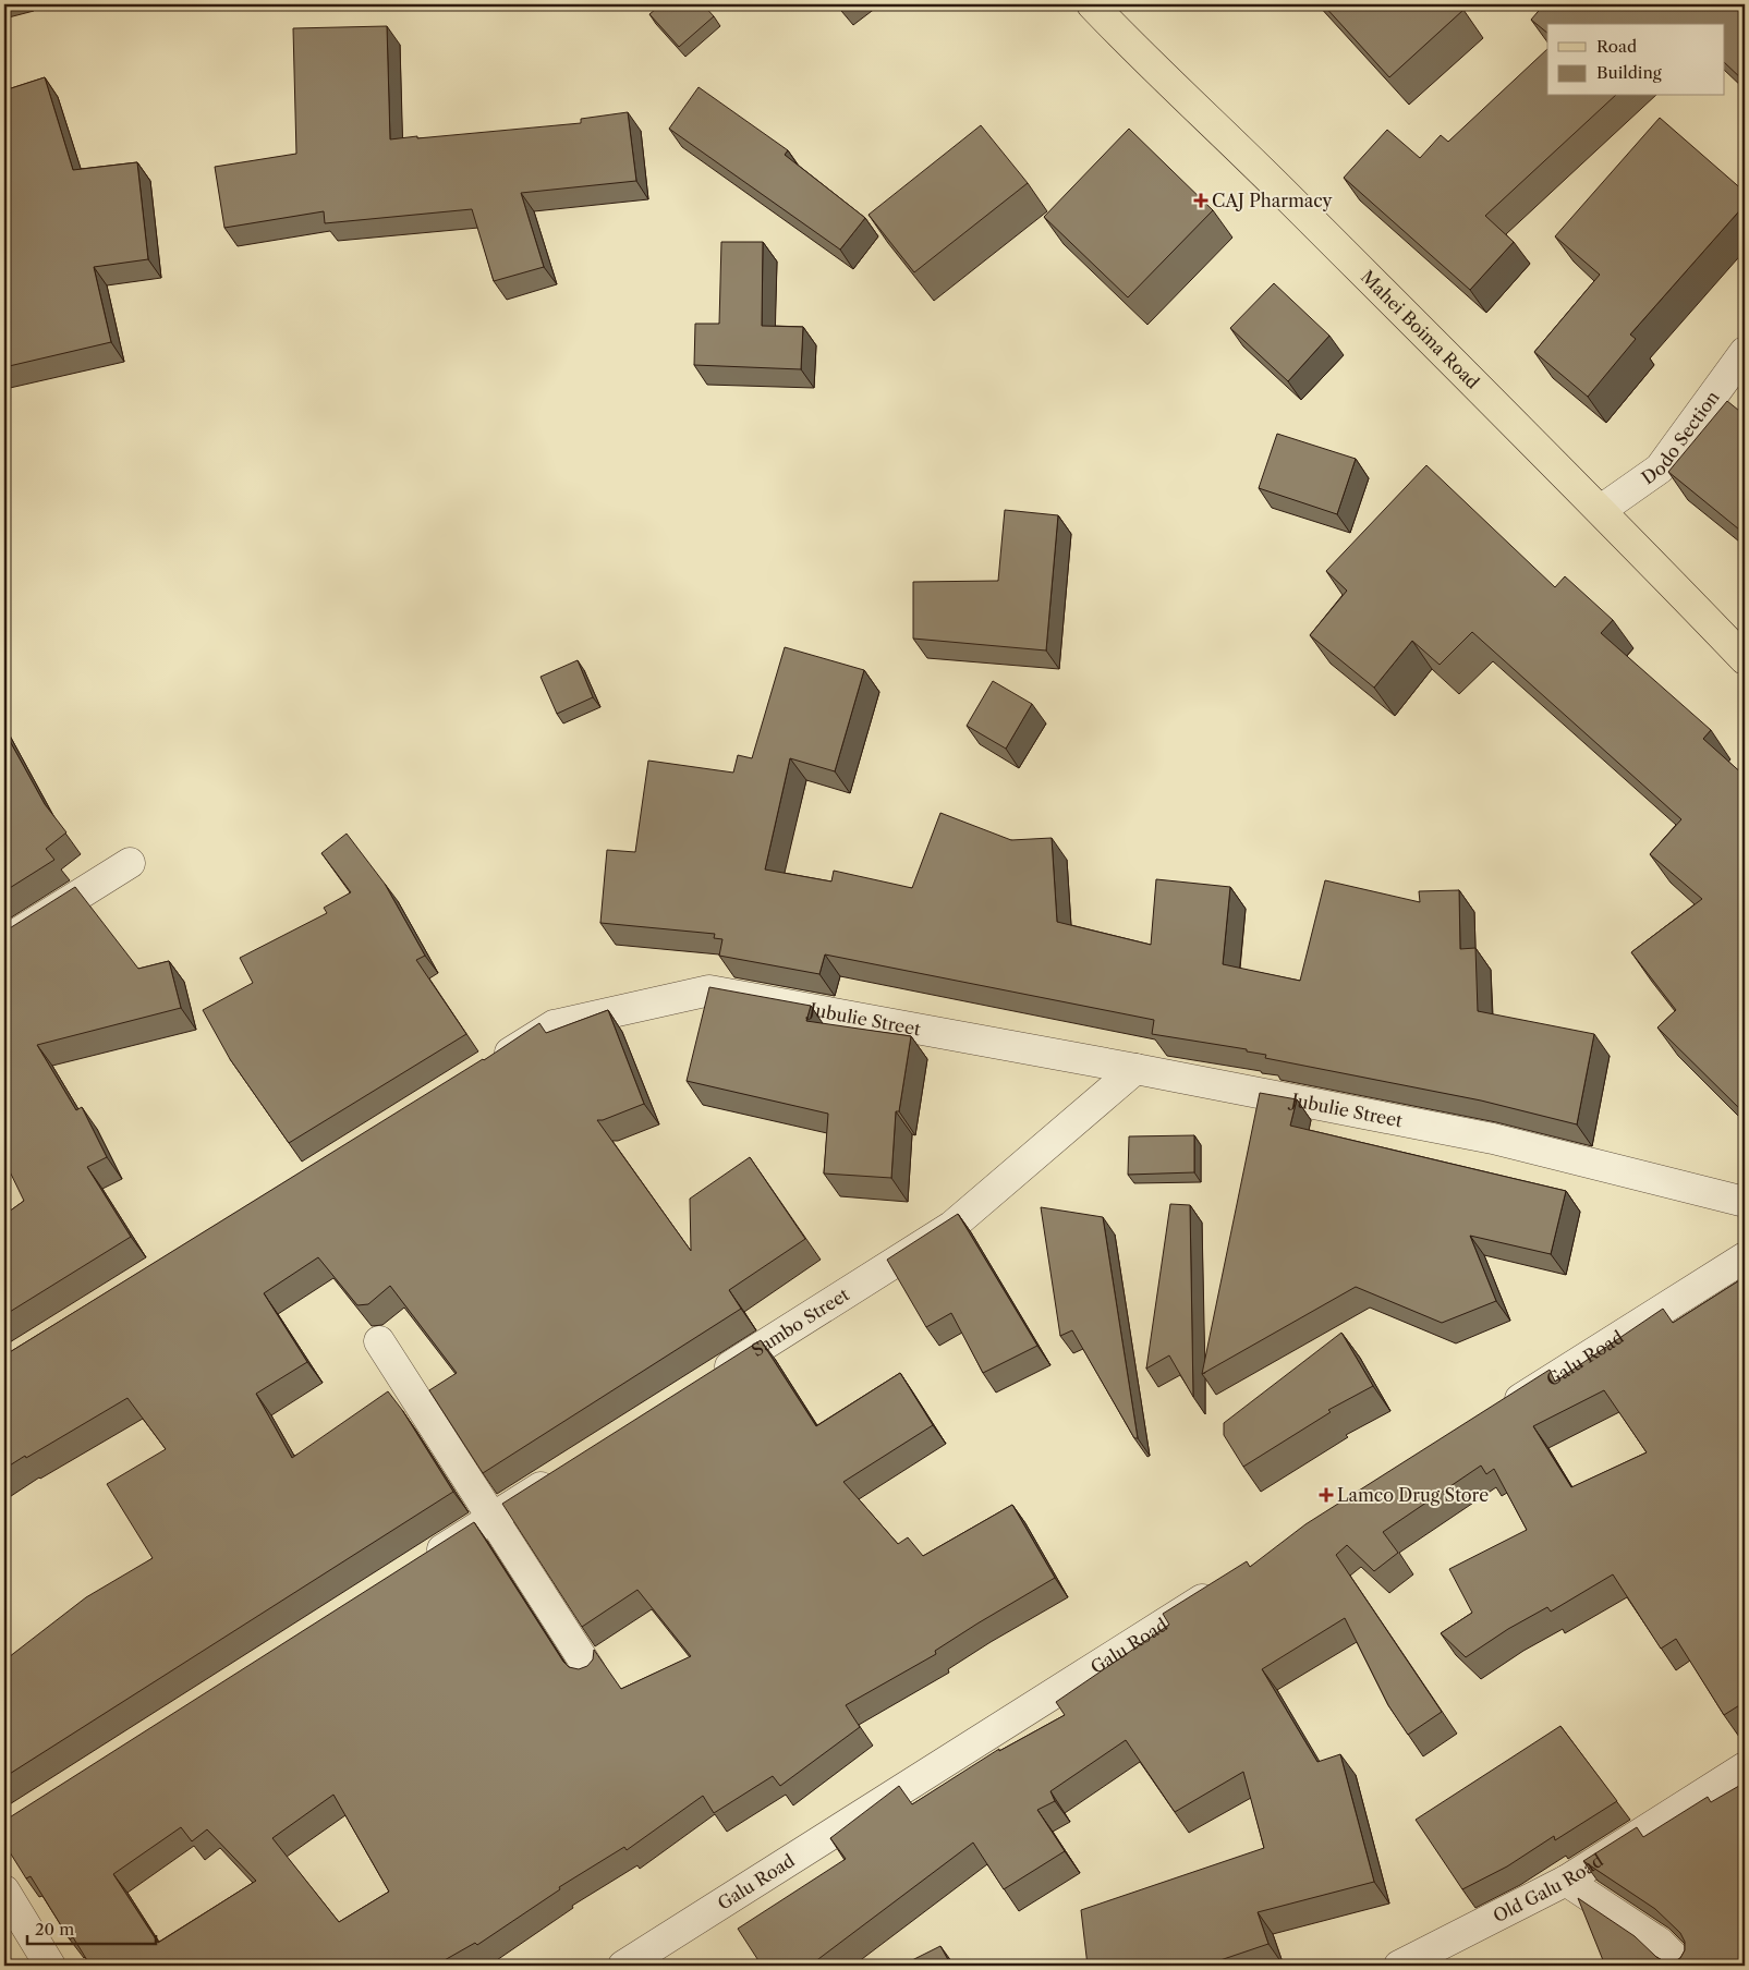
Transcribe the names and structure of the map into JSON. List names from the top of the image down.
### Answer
{
  "streets": {
    "main road": ["Mahei Boima Road"],
    "street": [
      "Dodo Section",
      "Jubulie Street",
      "Sambo Street",
      "Galu Road",
      "Old Galu Road"
    ]
  },
  "crossings": [
    ["Mahei Boima Road", "Dodo Section"],
    ["Jubulie Street", "Sambo Street"]
  ],
  "places": {
    "health": ["CAJ Pharmacy", "Lamco Drug Store"]
  },
  "legend": ["Road", "Building"],
  "scale_bar": "20 m"
}
